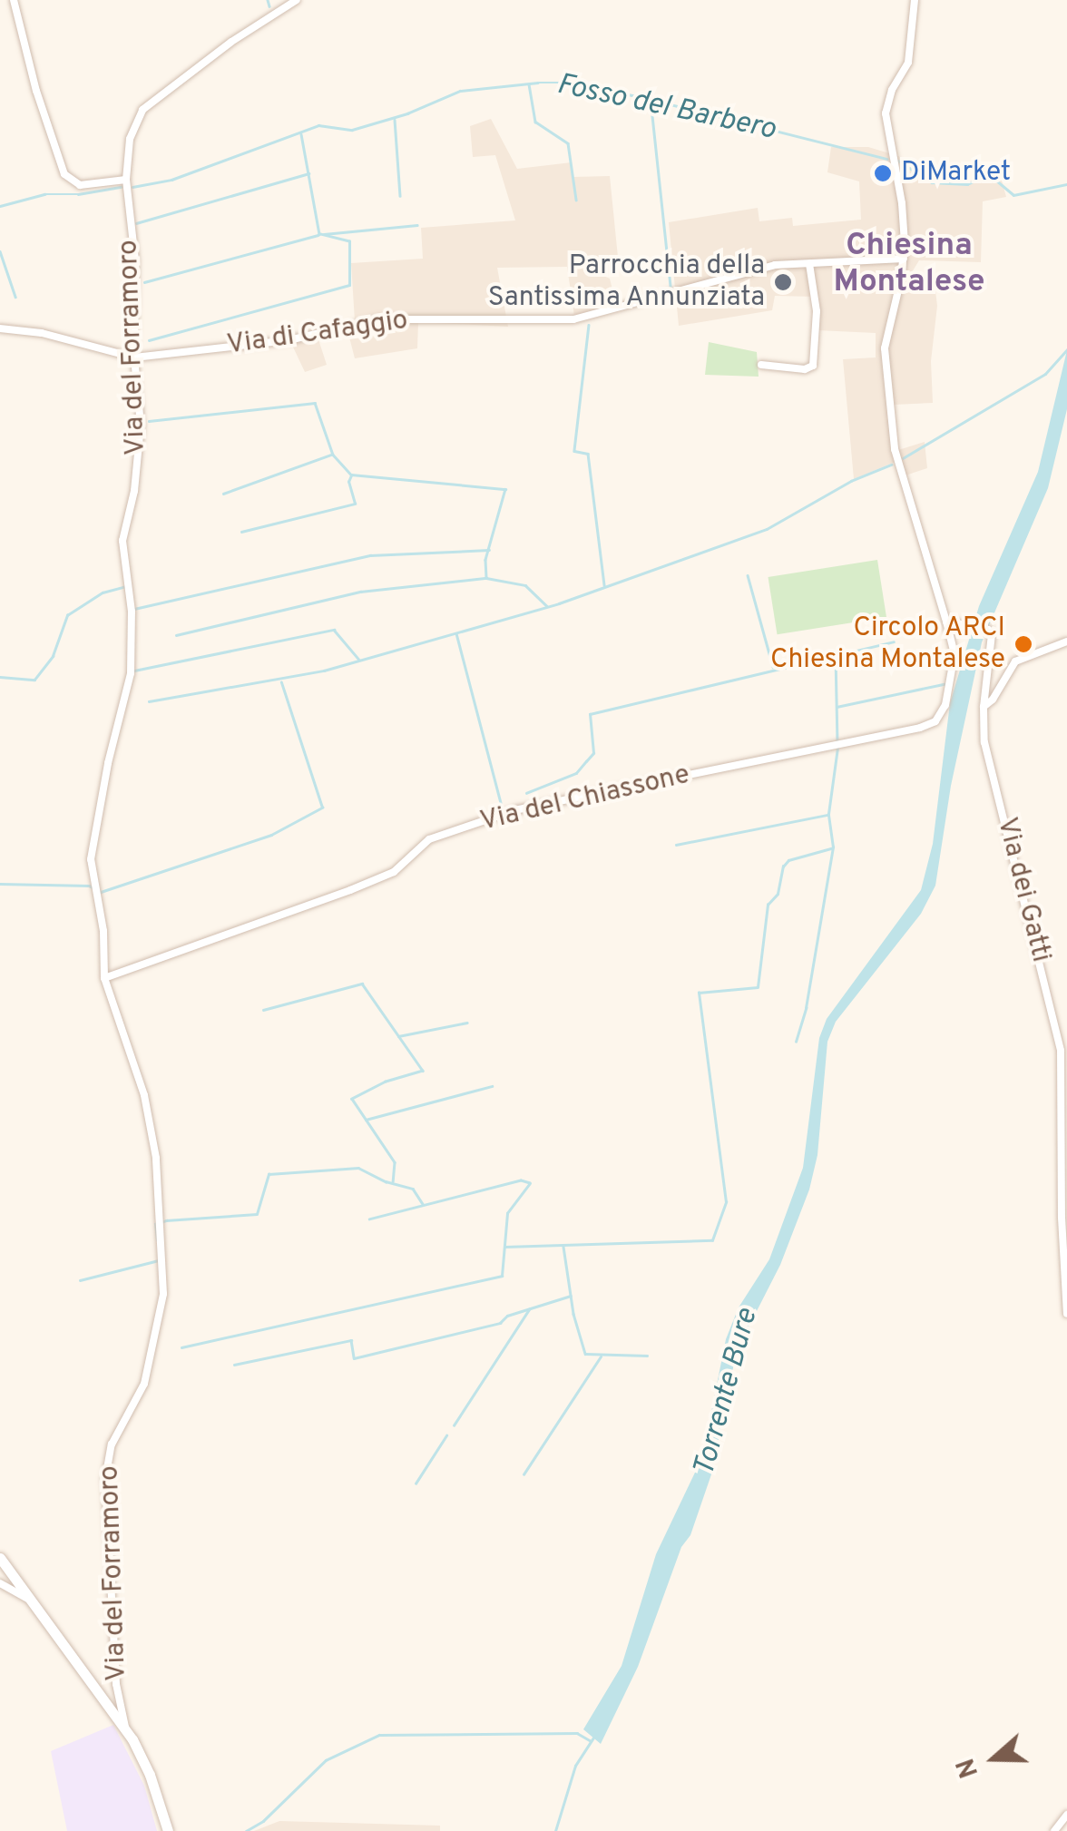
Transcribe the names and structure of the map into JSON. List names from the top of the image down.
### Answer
{
  "streets": {
    "street": [
      "Via di Cafaggio",
      "Via del Forramoro",
      "Via del Chiassone",
      "Via dei Gatti"
    ]
  },
  "crossings": [
    ["Via di Cafaggio", "Via del Forramoro"],
    ["Via del Forramoro", "Via del Chiassone"],
    ["Via del Chiassone", "Via dei Gatti"]
  ],
  "districts": ["Chiesina Montalese"],
  "water": ["Fosso del Barbero", "Torrente Bure"],
  "places": ["DiMarket", "Parrocchia della Santissima Annunziata", "Circolo ARCI Chiesina Montalese"],
  "north": "left"
}
